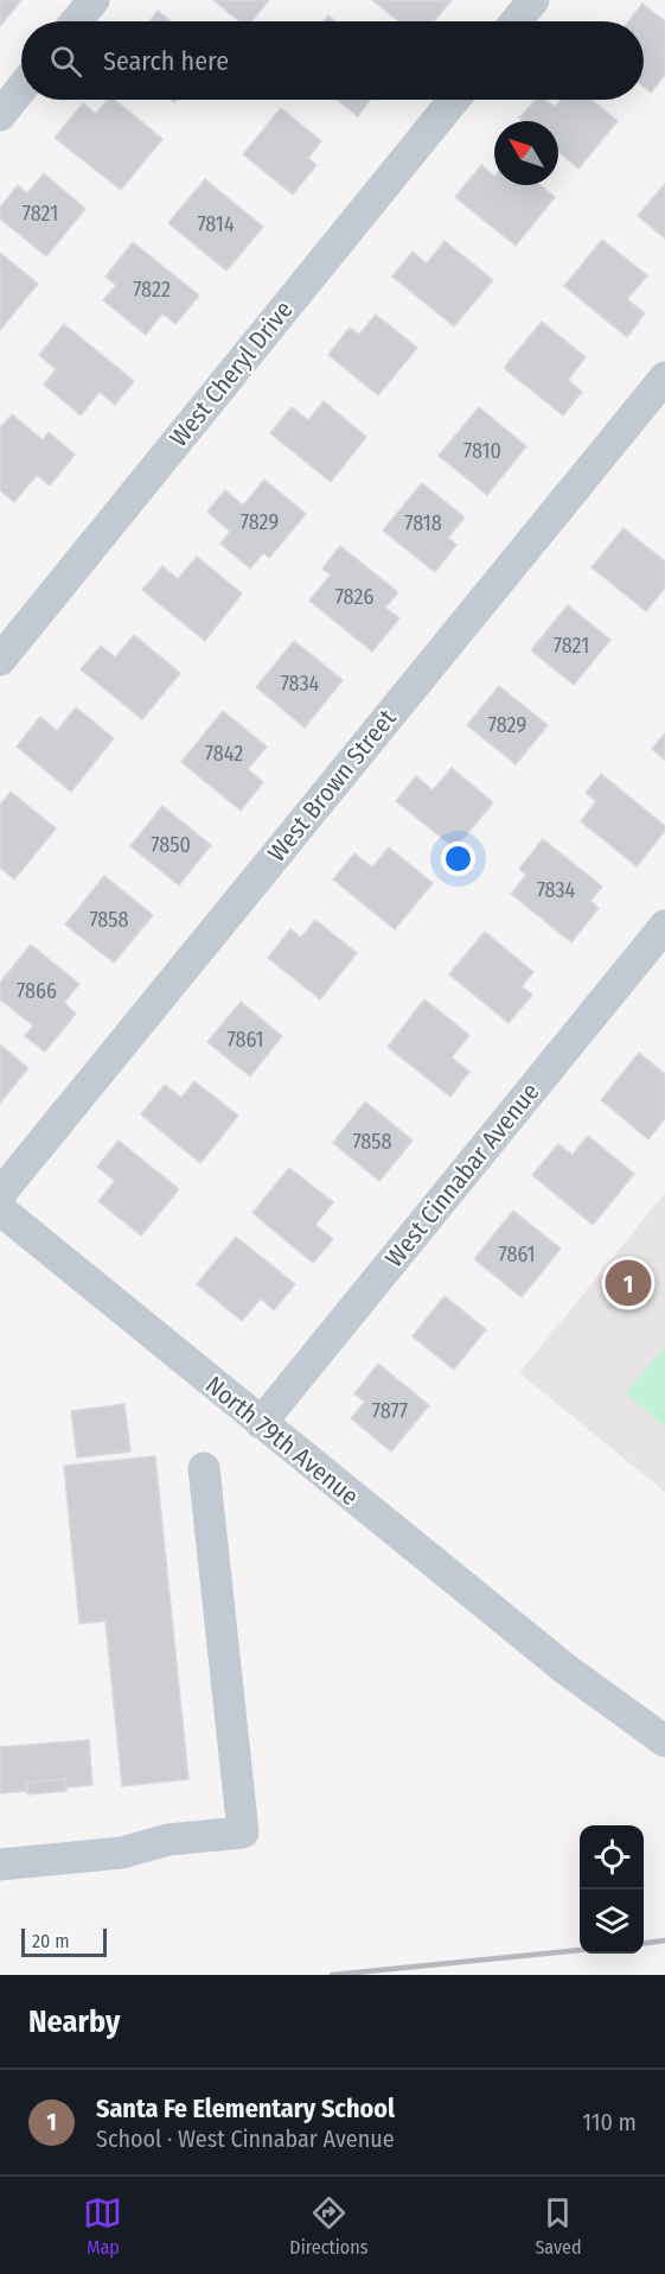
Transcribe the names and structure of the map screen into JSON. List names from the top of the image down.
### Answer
{
  "streets": {
    "street": [
      "West Cheryl Drive",
      "West Brown Street",
      "West Cinnabar Avenue",
      "North 79th Avenue"
    ]
  },
  "crossings": [
    ["West Cinnabar Avenue", "North 79th Avenue"]
  ],
  "house_numbers": [
    "7821",
    "7814",
    "7822",
    "7810",
    "7829",
    "7818",
    "7826",
    "7821",
    "7834",
    "7829",
    "7842",
    "7850",
    "7834",
    "7858",
    "7866",
    "7861",
    "7858",
    "7861",
    "7877"
  ],
  "scale_bar": "20 m",
  "north": "top left",
  "page": {
    "search": "Search here",
    "pins": "1",
    "scale": "20 m",
    "heading": "Nearby",
    "list": [
      {
        "mark": "1",
        "name": "Santa Fe Elementary School",
        "note": "School · West Cinnabar Avenue",
        "value": "110 m"
      }
    ],
    "nav": ["Map", "Directions", "Saved"]
  }
}
